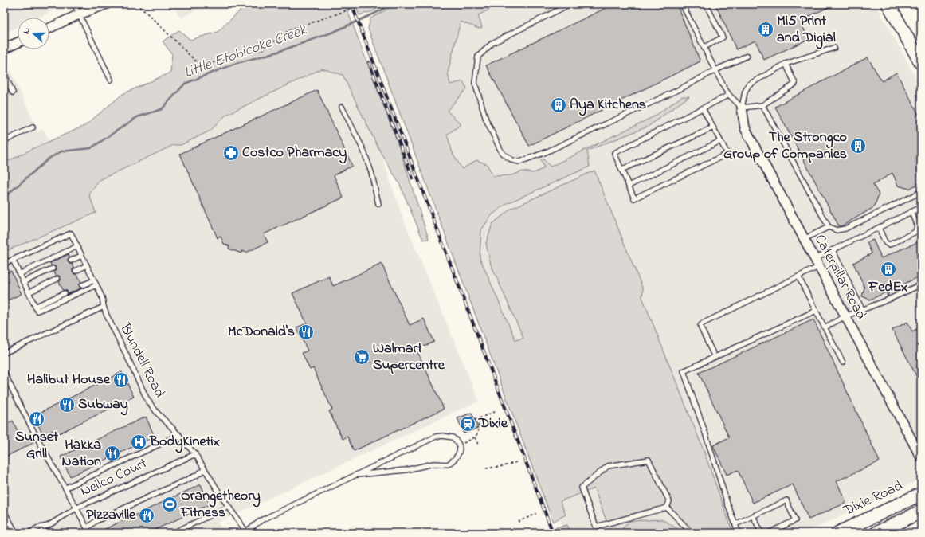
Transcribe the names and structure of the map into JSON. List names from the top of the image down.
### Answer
{
  "streets": {
    "main road": ["Dixie Road"],
    "street": ["Caterpillar Road"],
    "lane": ["Blundell Road", "Neilco Court"]
  },
  "crossings": [
    ["Blundell Road", "Neilco Court"]
  ],
  "water": ["Little Etobicoke Creek"],
  "places": {
    "building": [
      "Mi5 Print and Digial",
      "Aya Kitchens",
      "The Strongco Group of Companies",
      "FedEx"
    ],
    "pharmacy": ["Costco Pharmacy"],
    "restaurant": [
      "McDonald's",
      "Halibut House",
      "Subway",
      "Sunset Grill",
      "Hakka Nation",
      "Pizzaville"
    ],
    "supermarket": ["Walmart Supercentre"],
    "station": ["Dixie"],
    "hospital": ["BodyKinetix"],
    "sports": ["Orangetheory Fitness"]
  },
  "north": "left"
}
